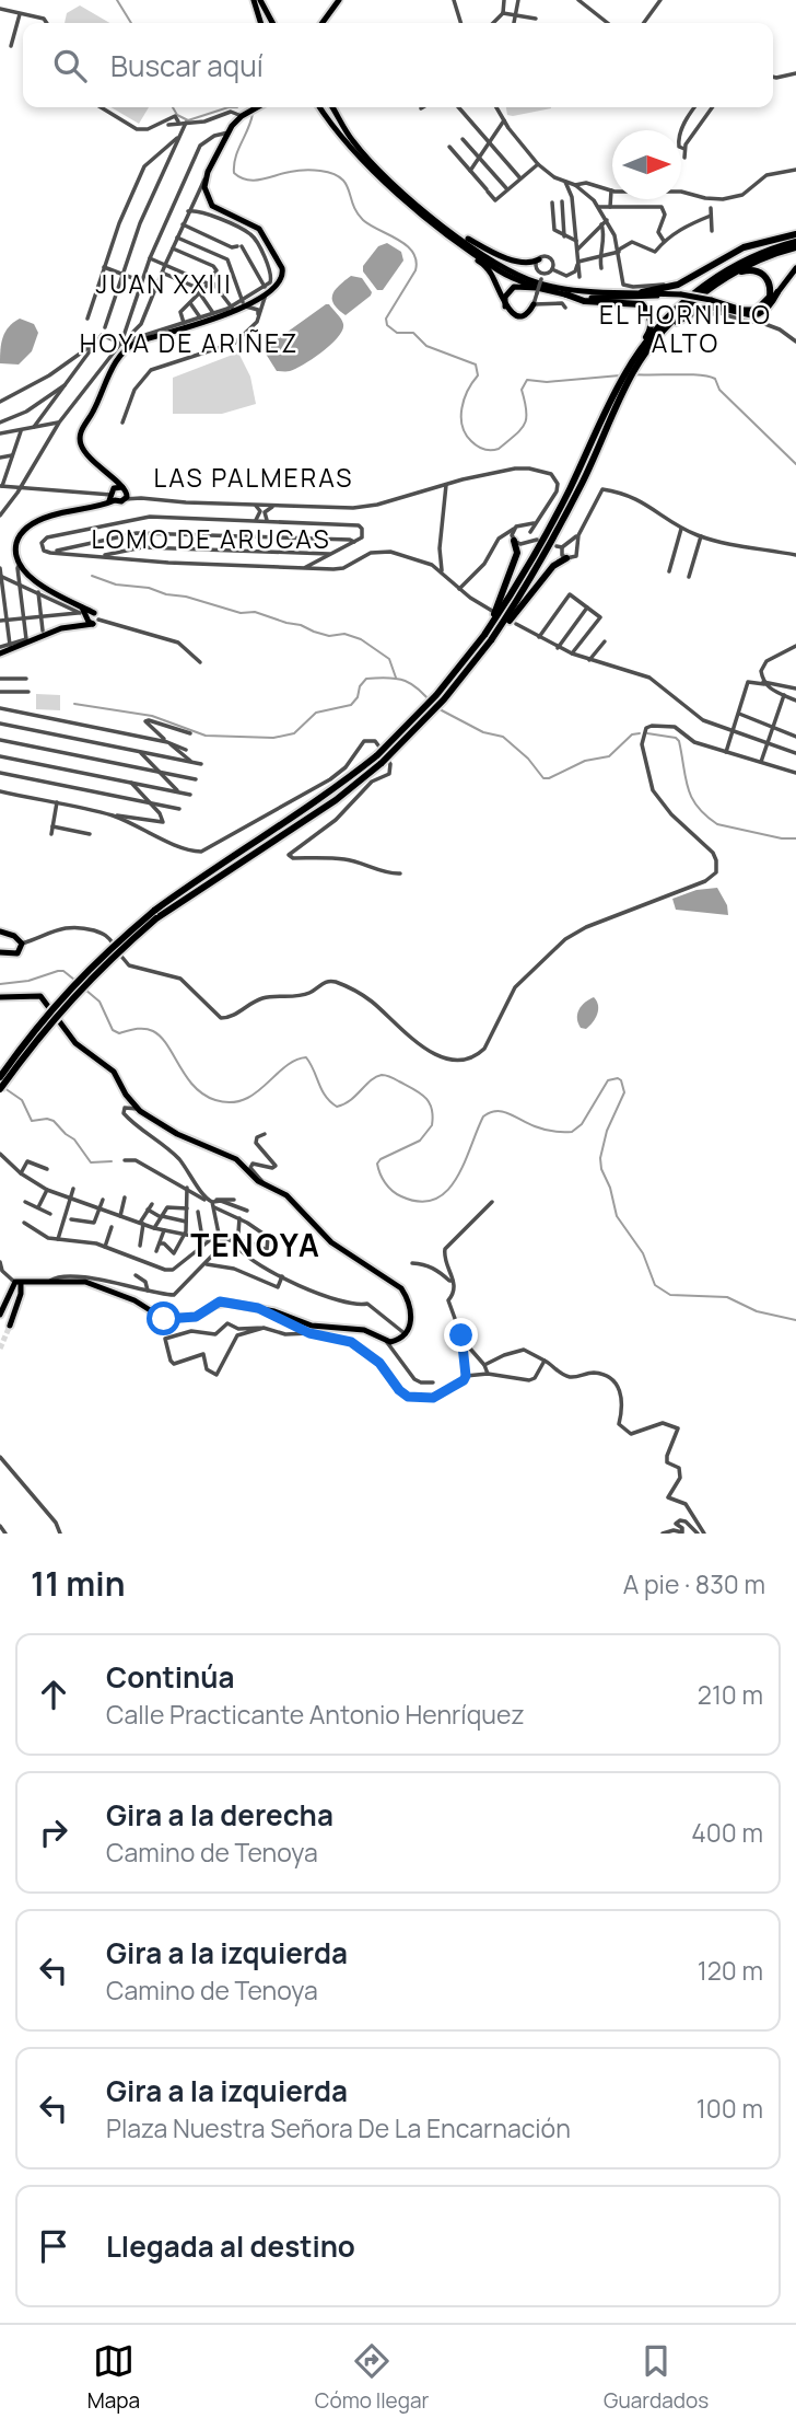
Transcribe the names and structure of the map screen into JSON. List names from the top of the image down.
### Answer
{
  "districts": [
    "JUAN XXIII",
    "EL HORNILLO ALTO",
    "HOYA DE ARIÑEZ",
    "LAS PALMERAS",
    "LOMO DE ARUCAS",
    "TENOYA"
  ],
  "north": "right",
  "page": {
    "search": "Buscar aquí",
    "heading": ["11 min", "A pie · 830 m"],
    "list": [
      ["Continúa", "Calle Practicante Antonio Henríquez", "210 m"],
      ["Gira a la derecha", "Camino de Tenoya", "400 m"],
      ["Gira a la izquierda", "Camino de Tenoya", "120 m"],
      ["Gira a la izquierda", "Plaza Nuestra Señora De La Encarnación", "100 m"],
      "Llegada al destino"
    ],
    "nav": ["Mapa", "Cómo llegar", "Guardados"]
  }
}
